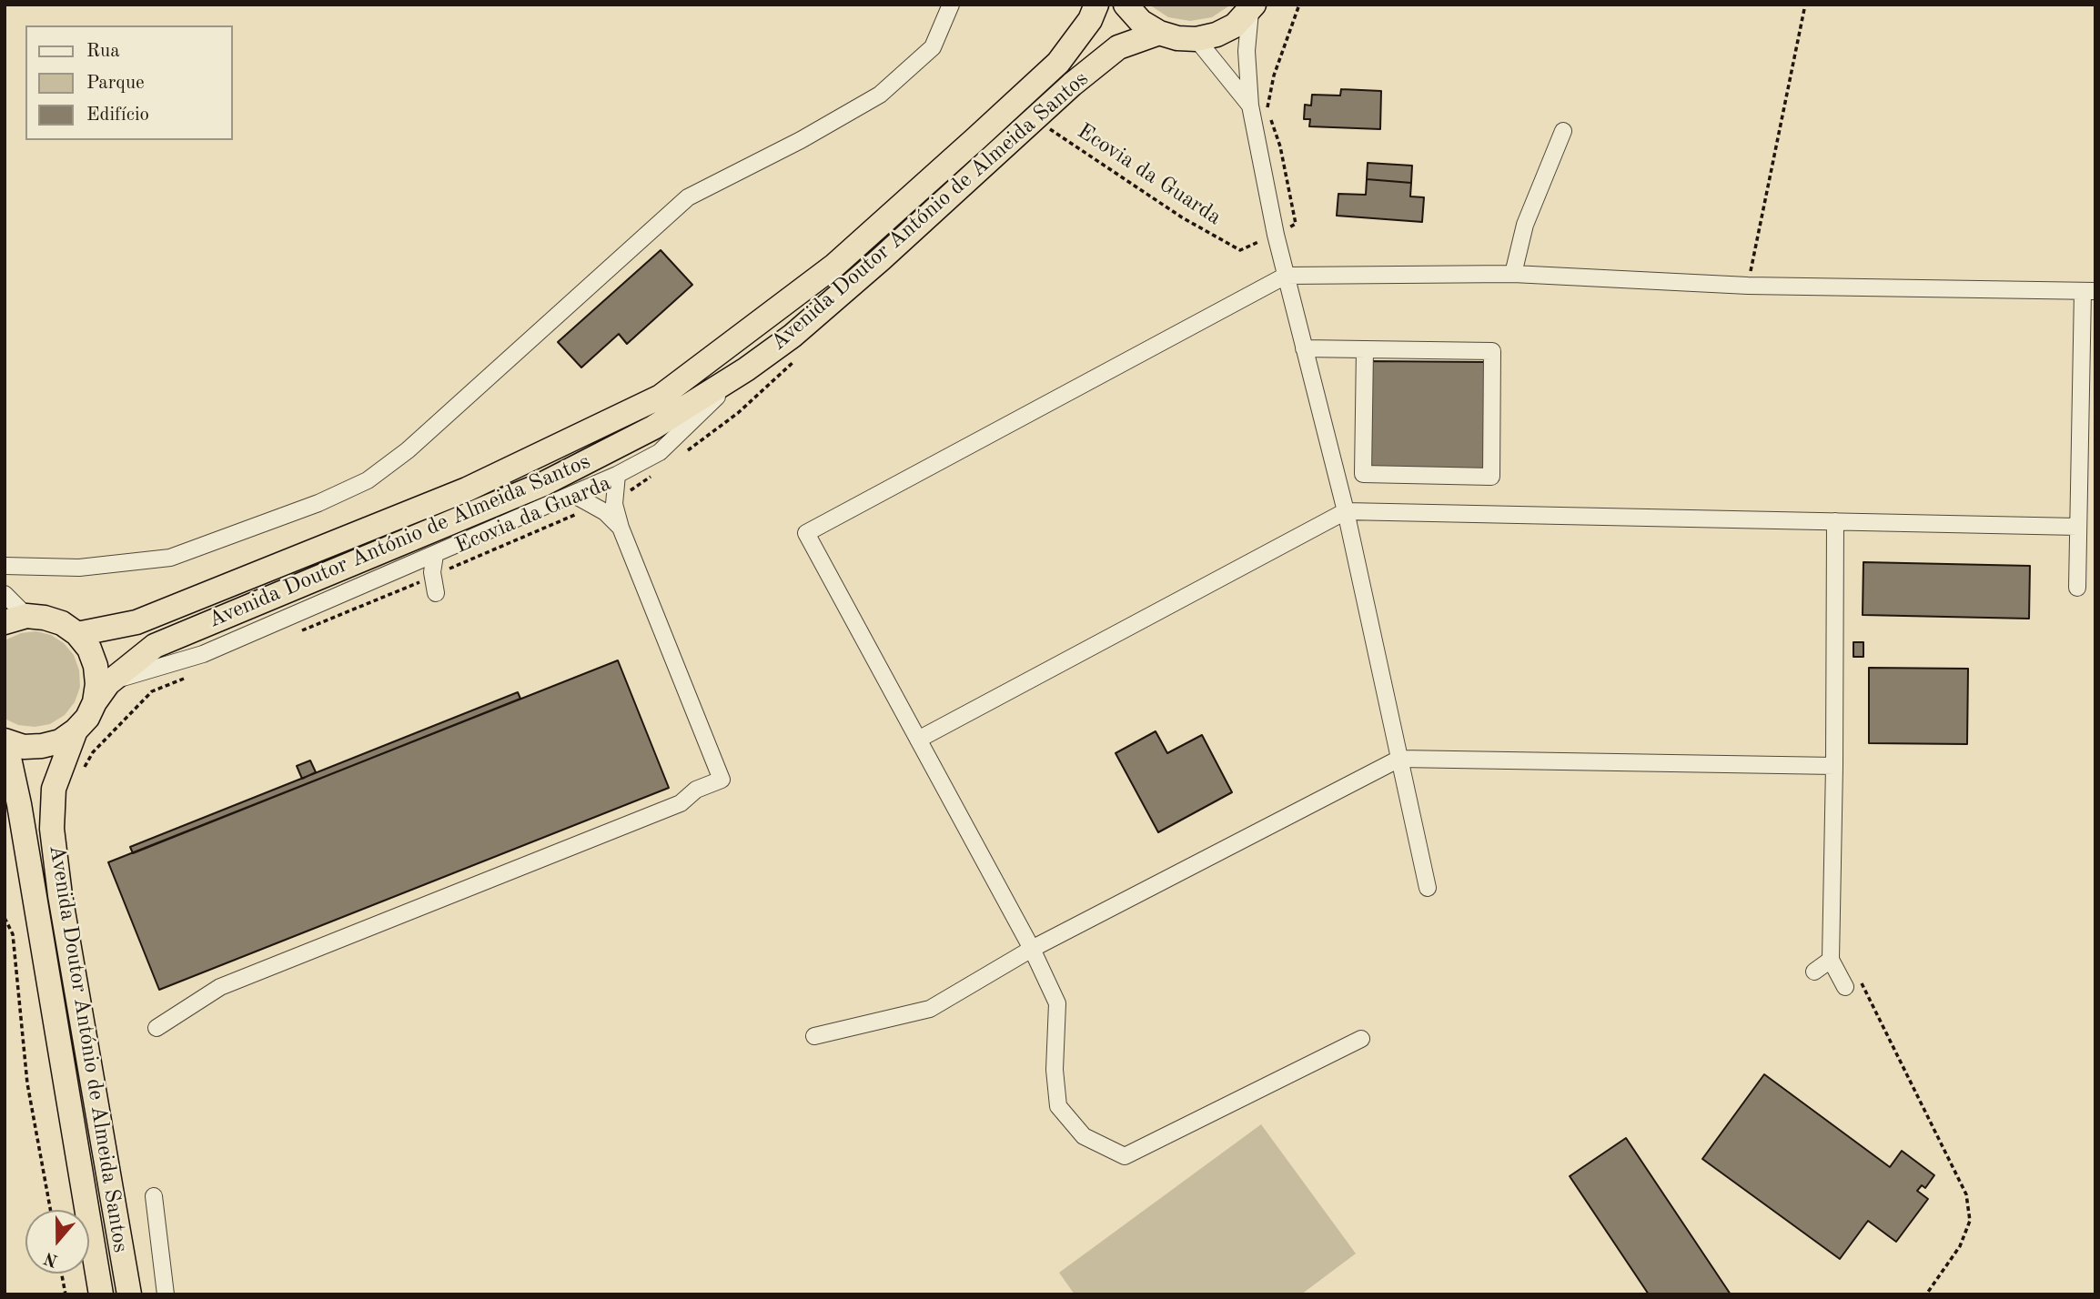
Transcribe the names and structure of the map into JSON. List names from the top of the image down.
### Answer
{
  "streets": {
    "highway": ["Avenida Doutor António de Almeida Santos"],
    "path": ["Ecovia da Guarda"]
  },
  "legend": ["Rua", "Parque", "Edifício"],
  "north": "bottom"
}
